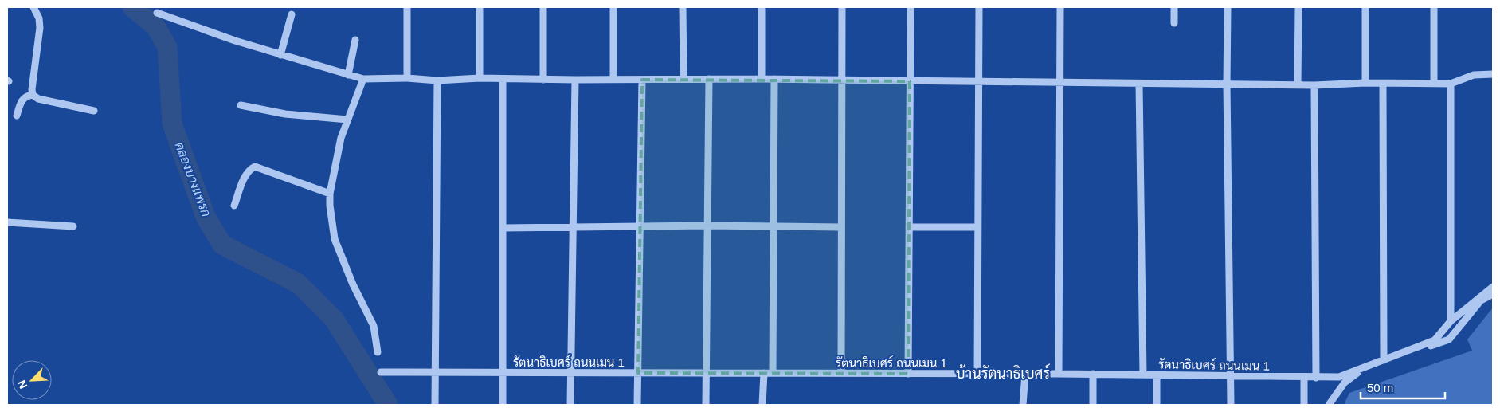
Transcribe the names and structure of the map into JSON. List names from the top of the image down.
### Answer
{
  "streets": {
    "street": ["รัตนาธิเบศร์ ถนนเมน 1"]
  },
  "districts": ["บ้านรัตนาธิเบศร์"],
  "water": ["คลองบางแพรก"],
  "scale_bar": "50 m",
  "north": "bottom left"
}
